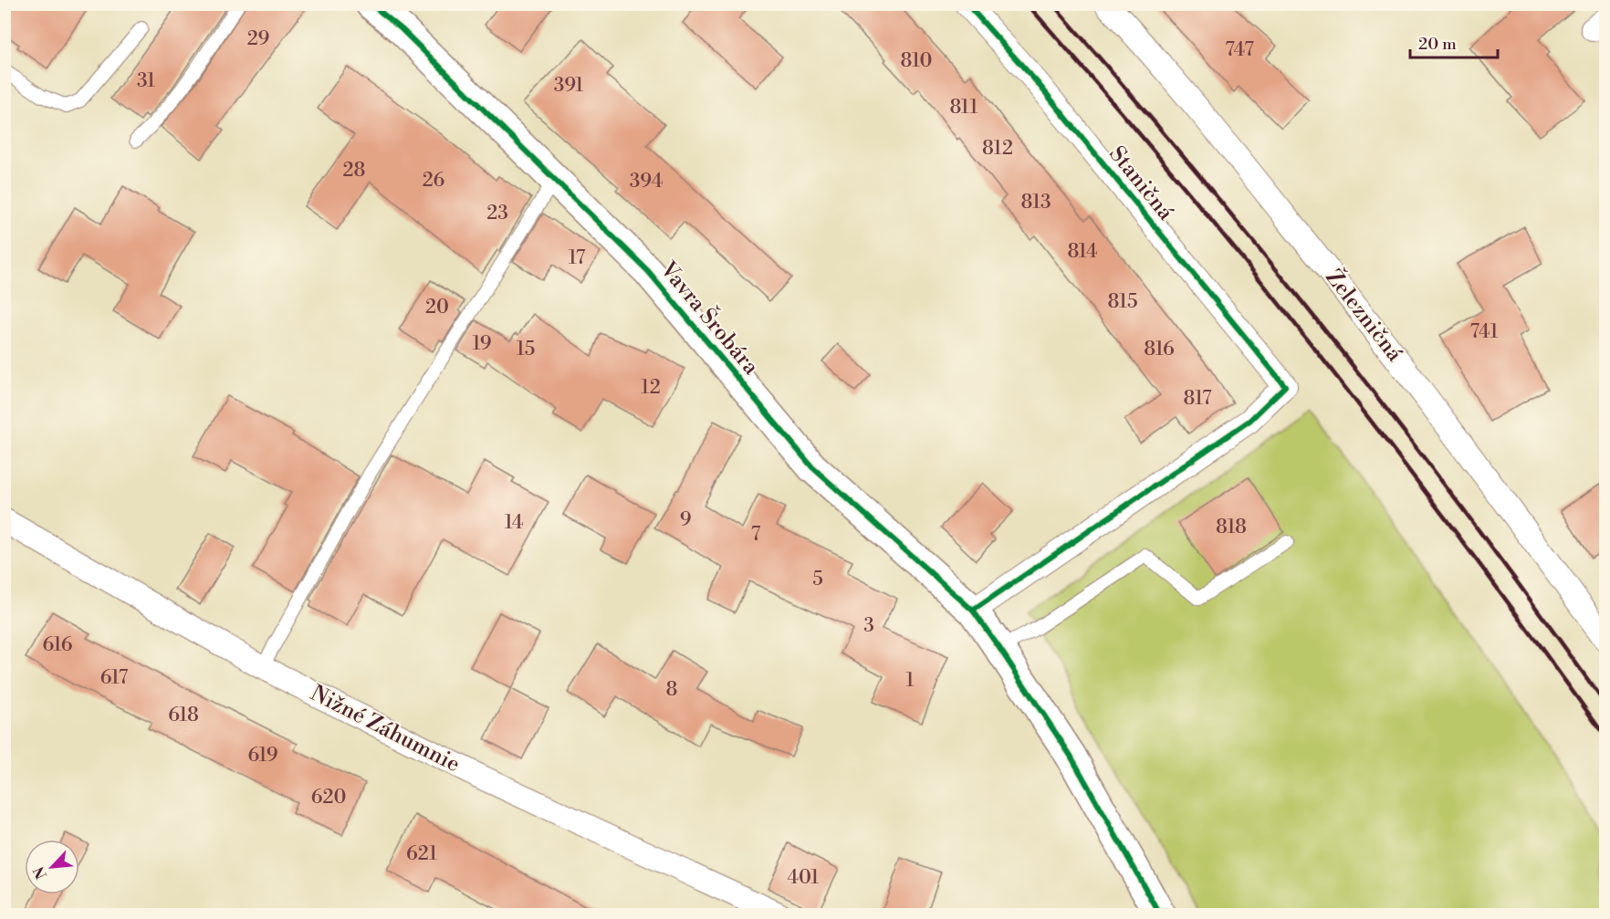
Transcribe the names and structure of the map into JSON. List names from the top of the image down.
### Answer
{
  "streets": {
    "street": [
      "Staničná",
      "Železničná",
      "Vavra Šrobára",
      "Nižné Záhumnie"
    ]
  },
  "crossings": [
    ["Staničná", "Vavra Šrobára"]
  ],
  "house_numbers": [
    "29",
    "747",
    "810",
    "31",
    "391",
    "811",
    "812",
    "28",
    "26",
    "394",
    "813",
    "23",
    "814",
    "17",
    "815",
    "20",
    "741",
    "19",
    "15",
    "816",
    "12",
    "817",
    "9",
    "14",
    "818",
    "7",
    "5",
    "3",
    "616",
    "617",
    "1",
    "8",
    "618",
    "619",
    "620",
    "621",
    "401"
  ],
  "scale_bar": "20 m",
  "north": "bottom left"
}
